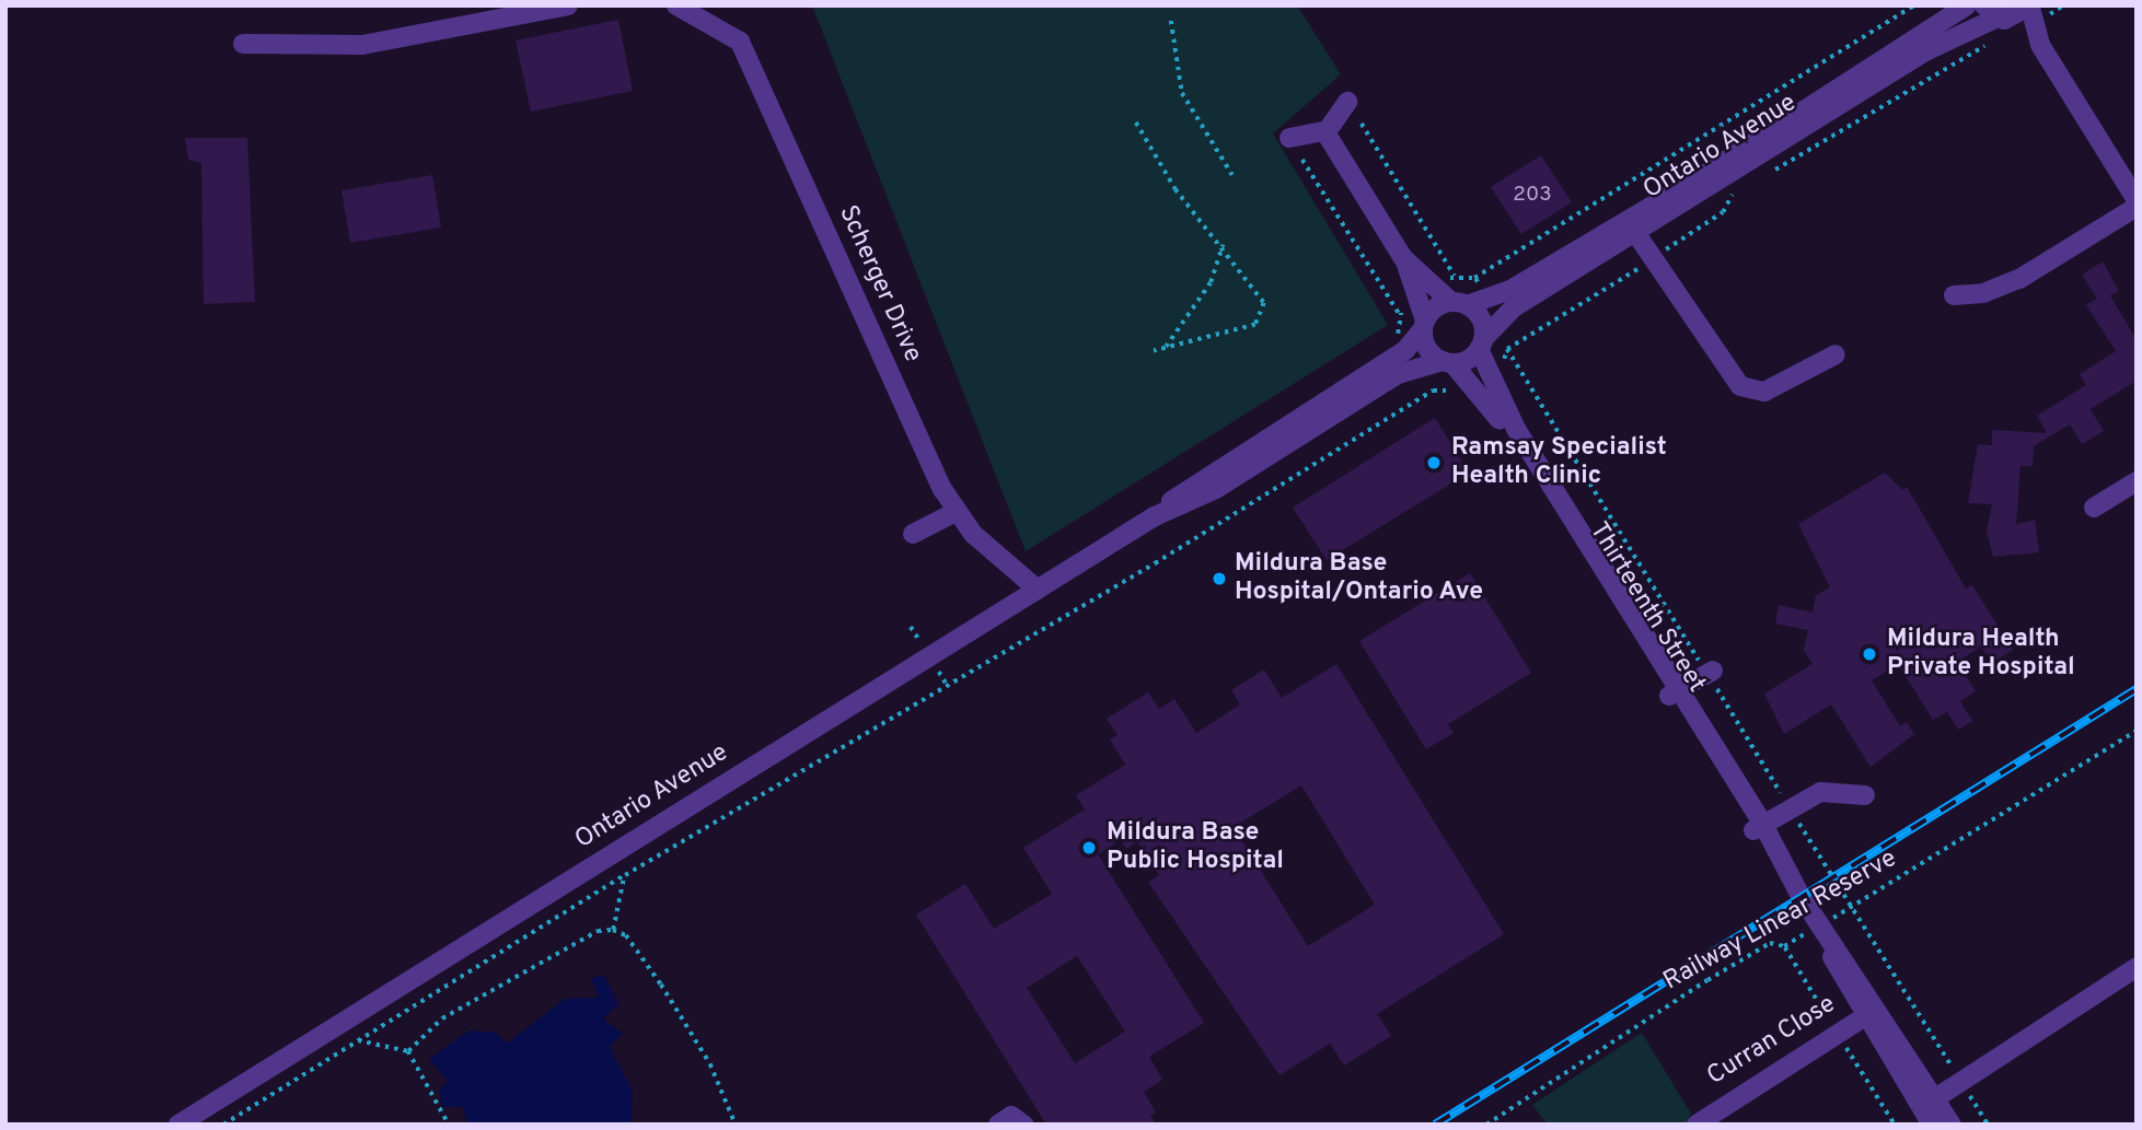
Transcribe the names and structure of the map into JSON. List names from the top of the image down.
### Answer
{
  "streets": {
    "street": [
      "Ontario Avenue",
      "Scherger Drive",
      "Thirteenth Street",
      "Curran Close"
    ],
    "path": ["Railway Linear Reserve"]
  },
  "crossings": [
    ["Ontario Avenue", "Scherger Drive"],
    ["Ontario Avenue", "Thirteenth Street"],
    ["Thirteenth Street", "Railway Linear Reserve"],
    ["Thirteenth Street", "Curran Close"]
  ],
  "places": [
    "Ramsay Specialist Health Clinic",
    "Mildura Base Hospital/Ontario Ave",
    "Mildura Health Private Hospital",
    "Mildura Base Public Hospital"
  ],
  "house_numbers": ["203"]
}
